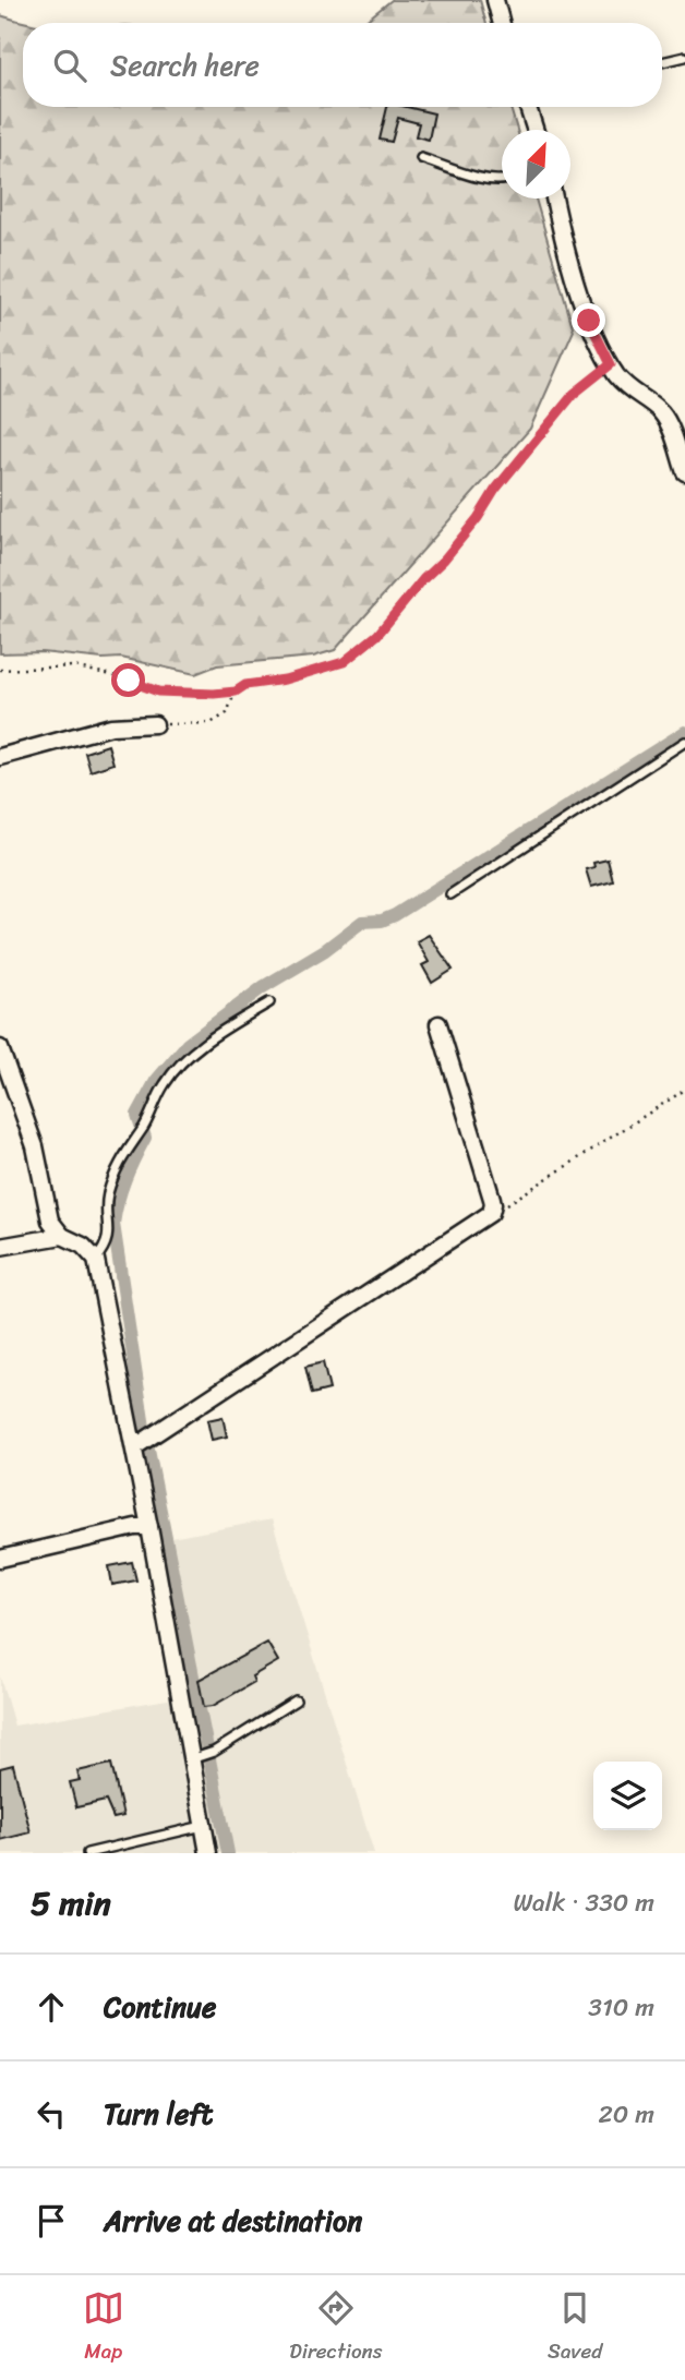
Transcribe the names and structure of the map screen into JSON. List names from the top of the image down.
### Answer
{
  "north": "top right",
  "page": {
    "search": "Search here",
    "heading": ["5 min", "Walk · 330 m"],
    "list": [
      ["Continue", "310 m"],
      ["Turn left", "20 m"],
      "Arrive at destination"
    ],
    "nav": ["Map", "Directions", "Saved"]
  }
}
